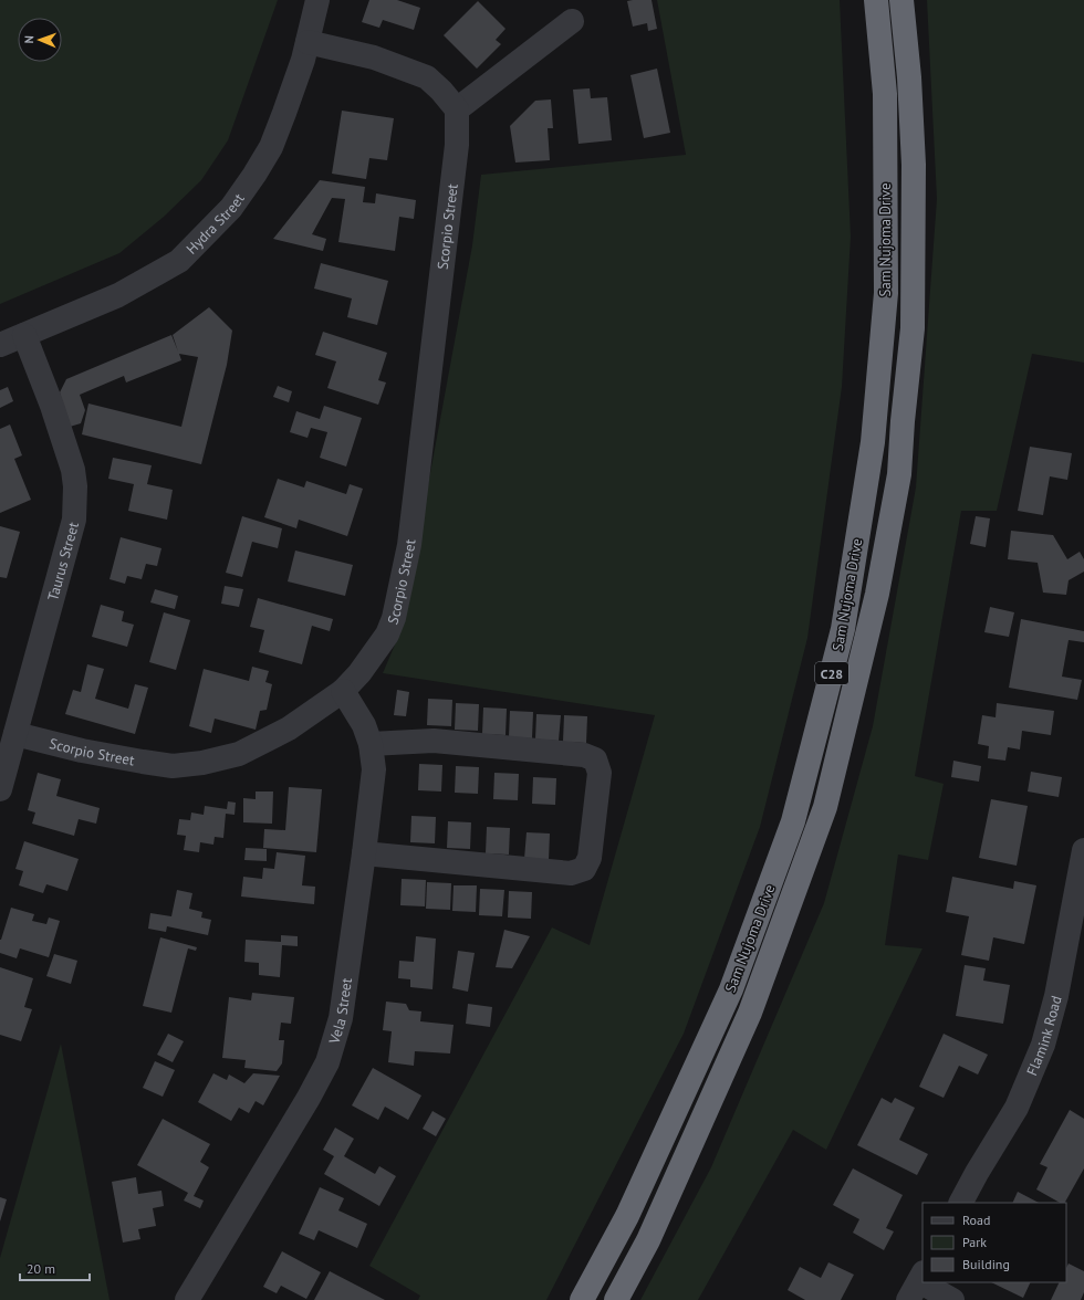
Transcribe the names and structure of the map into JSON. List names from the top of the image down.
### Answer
{
  "streets": {
    "highway": ["Sam Nujoma Drive", "C28"],
    "street": [
      "Hydra Street",
      "Scorpio Street",
      "Taurus Street",
      "Vela Street",
      "Flamink Road"
    ]
  },
  "crossings": [
    ["Hydra Street", "Taurus Street"],
    ["Scorpio Street", "Taurus Street"],
    ["Scorpio Street", "Vela Street"]
  ],
  "legend": ["Road", "Park", "Building"],
  "scale_bar": "20 m",
  "north": "left"
}
